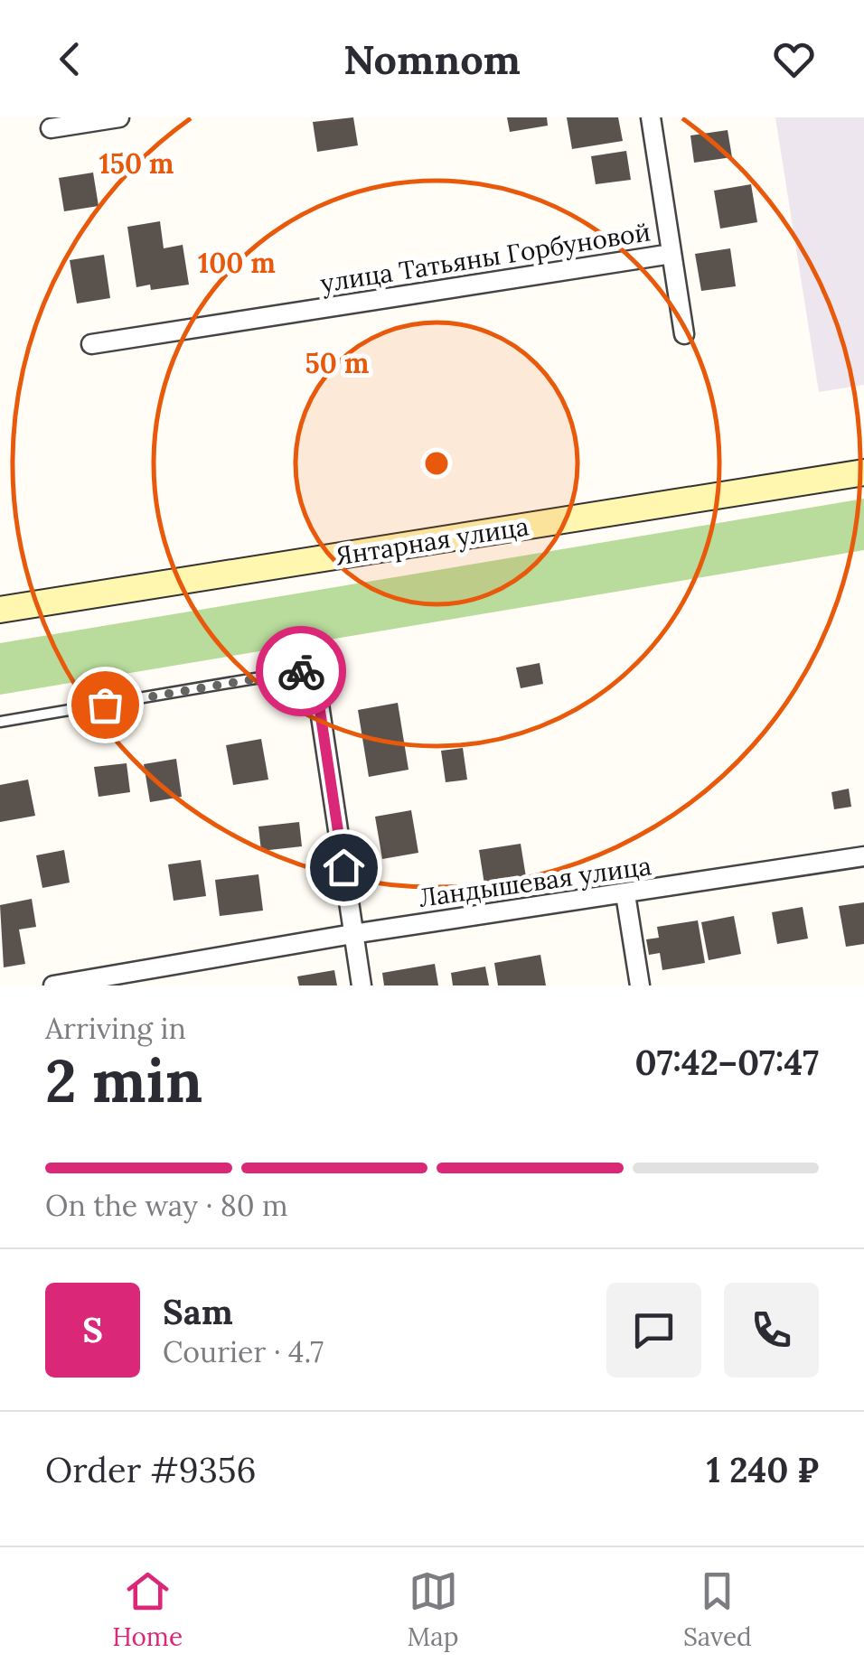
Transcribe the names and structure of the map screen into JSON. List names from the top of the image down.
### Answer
{
  "streets": {
    "street": ["улица Татьяны Горбуновой", "Янтарная улица", "Ландышевая улица"]
  },
  "page": {
    "header": "Nomnom",
    "heading": ["2 min", "Arriving in", "07:42–07:47"],
    "panel": [
      "Sam",
      "Courier · 4.7",
      "Order #9356",
      "1 240 ₽"
    ],
    "bar": "On the way · 80 m",
    "round": "S",
    "tabs": ["Home", "Map", "Saved"]
  },
  "rings": ["150 m", "100 m", "50 m"]
}
